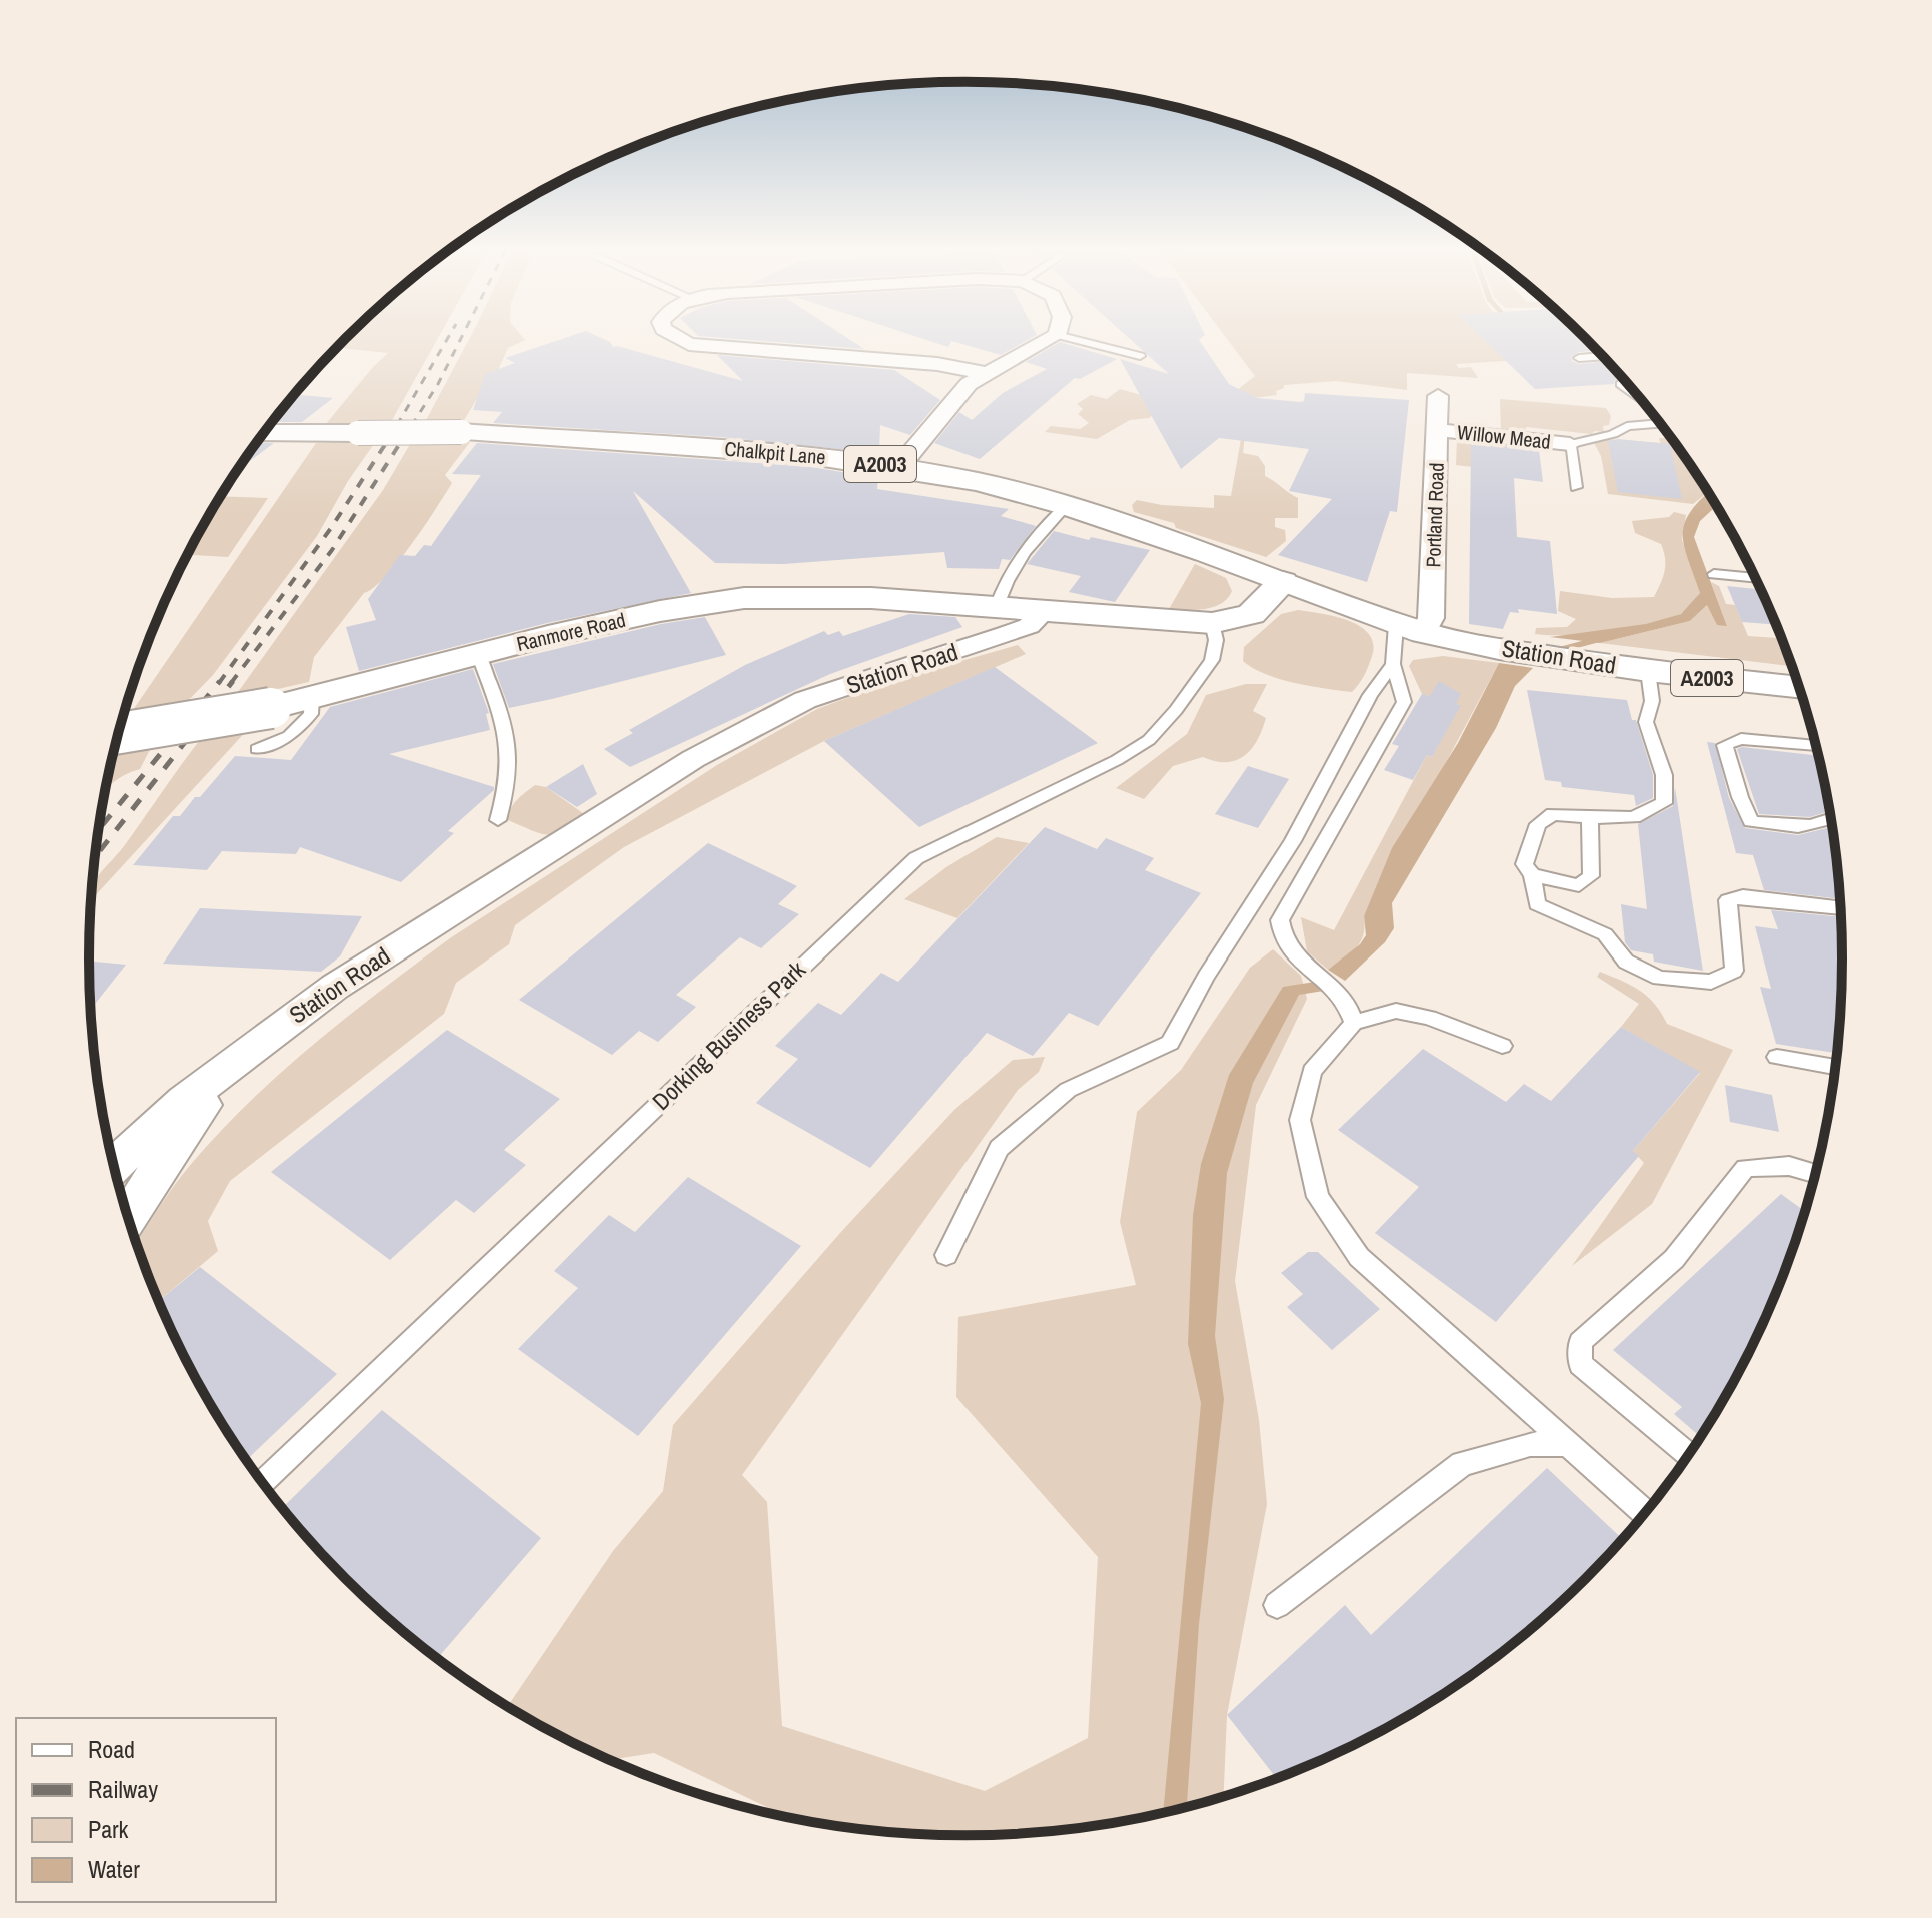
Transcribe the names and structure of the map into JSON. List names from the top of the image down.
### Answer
{
  "streets": {
    "main road": [
      "Chalkpit Lane",
      "A2003",
      "Ranmore Road",
      "Station Road"
    ],
    "street": ["Willow Mead", "Portland Road"],
    "lane": ["Dorking Business Park"]
  },
  "crossings": [
    ["Willow Mead", "Portland Road"],
    ["Chalkpit Lane", "Station Road"],
    ["Portland Road", "Station Road"],
    ["Ranmore Road", "Station Road"]
  ],
  "legend": [
    "Road",
    "Railway",
    "Park",
    "Water"
  ]
}
